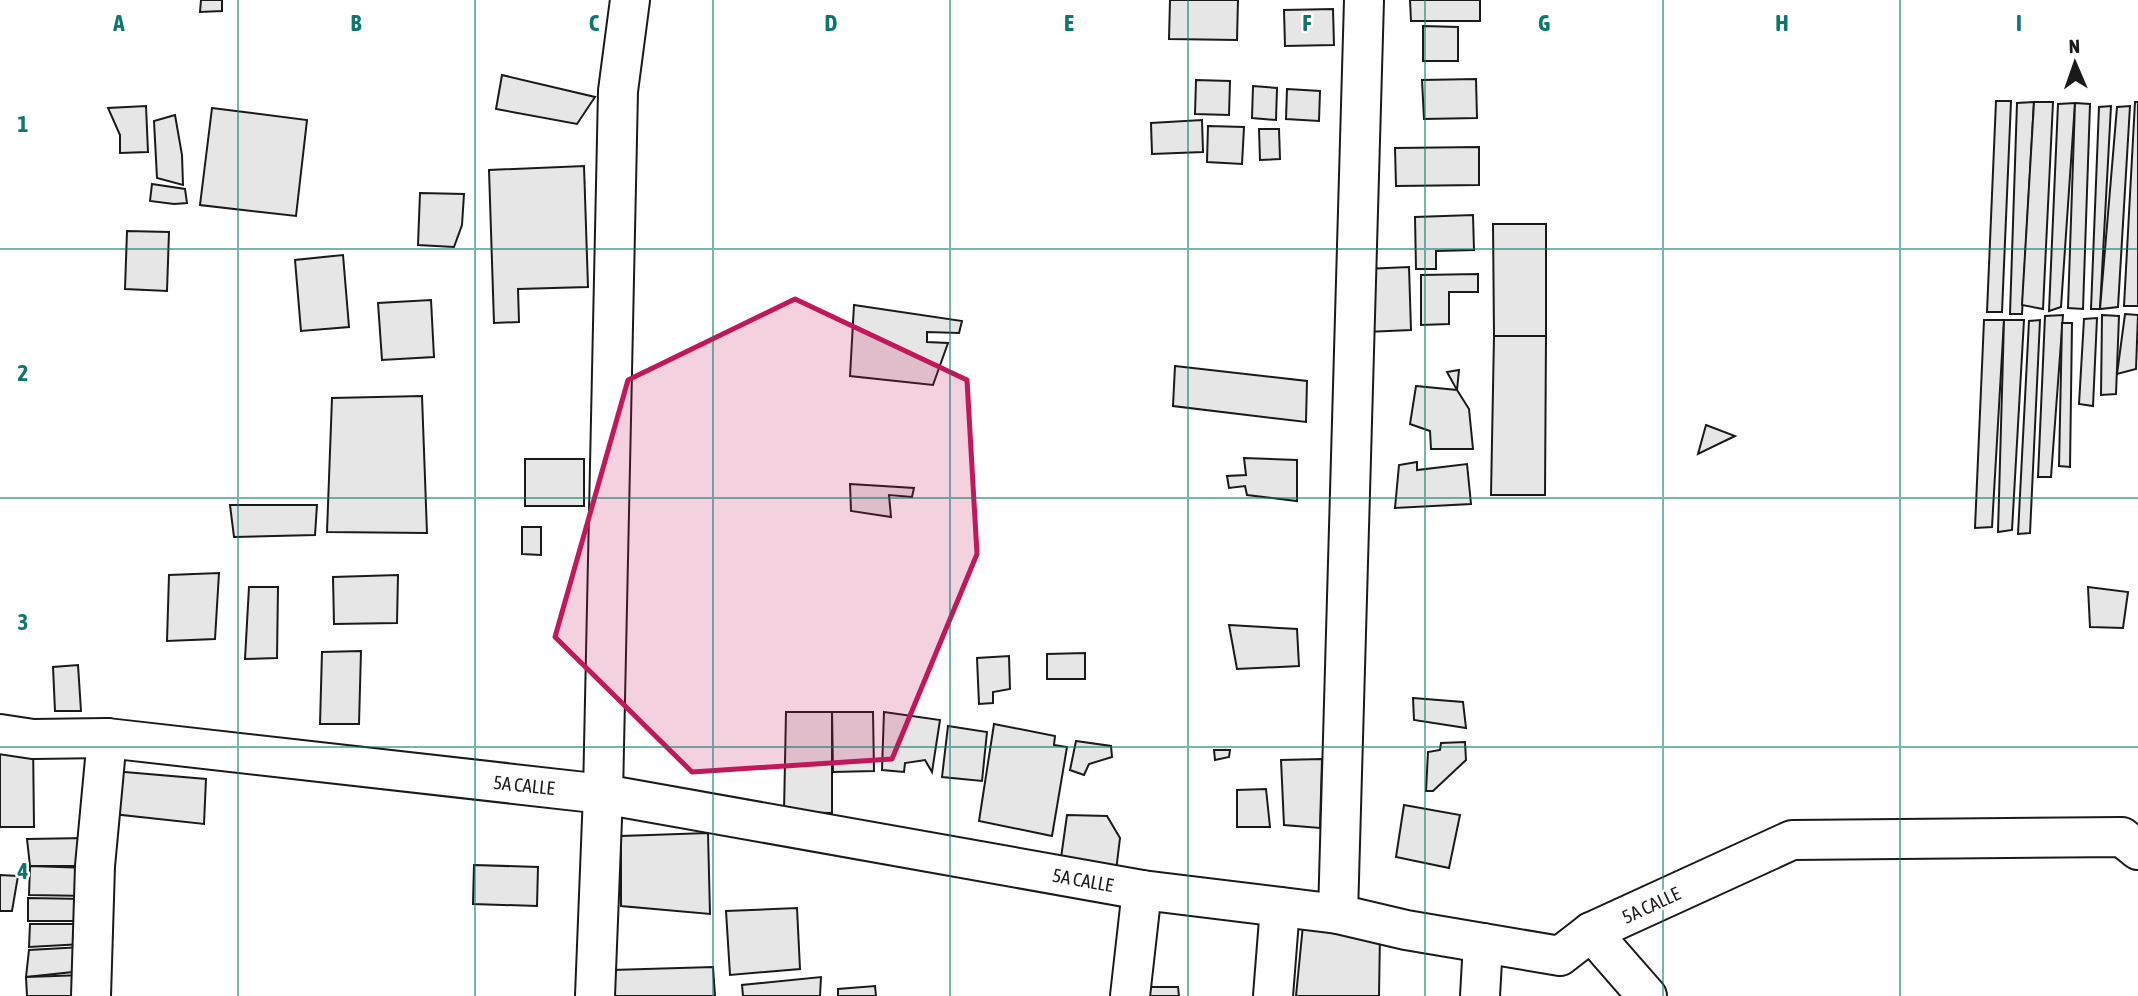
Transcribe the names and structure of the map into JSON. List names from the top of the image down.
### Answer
{
  "streets": {
    "street": ["5A CALLE"]
  },
  "north": "top",
  "grid": {
    "columns": [
      "A",
      "B",
      "C",
      "D",
      "E",
      "F",
      "G",
      "H",
      "I"
    ],
    "rows": [
      "1",
      "2",
      "3",
      "4"
    ]
  }
}
